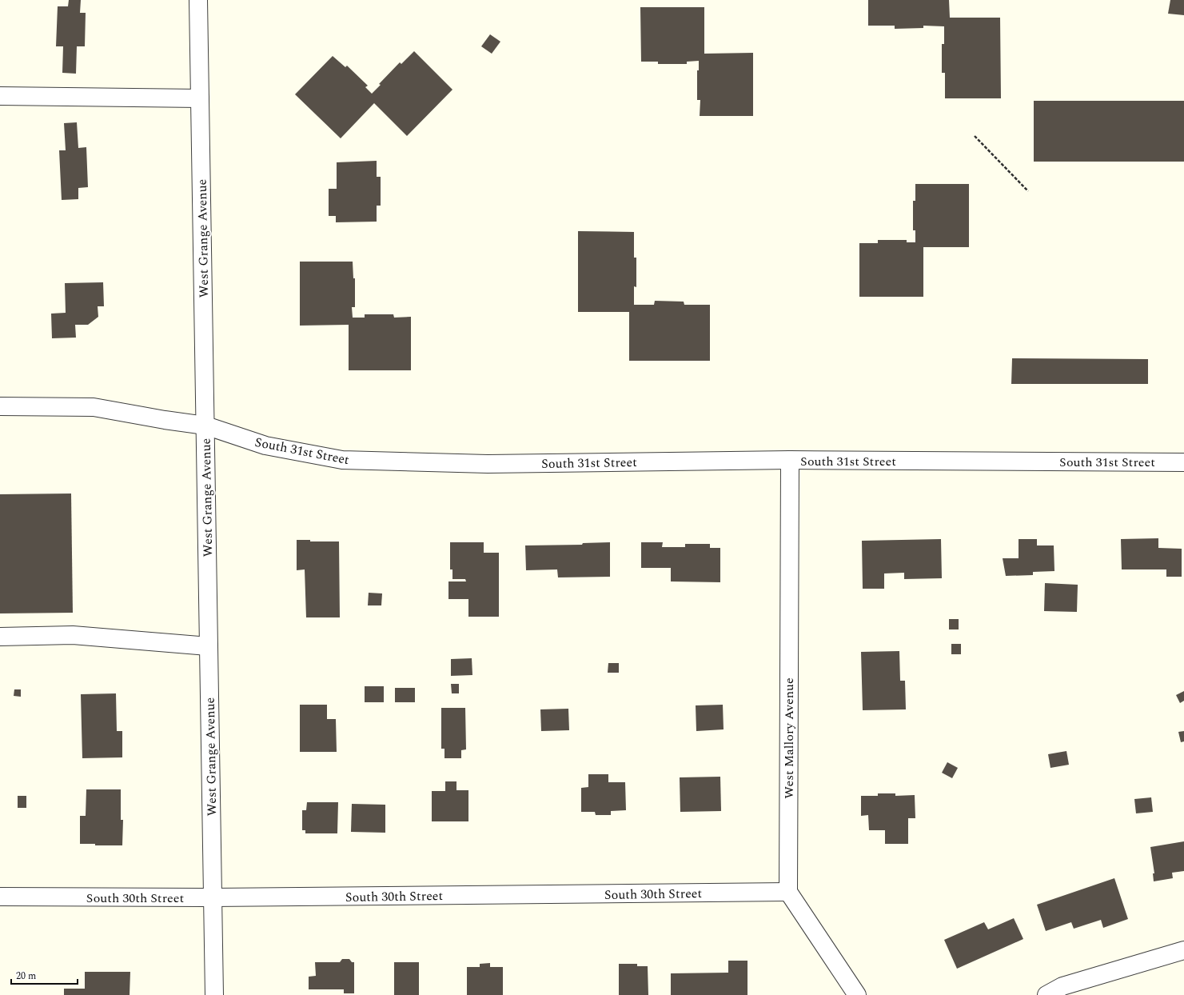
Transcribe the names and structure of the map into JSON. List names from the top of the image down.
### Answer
{
  "streets": {
    "street": [
      "West Grange Avenue",
      "South 31st Street",
      "West Mallory Avenue",
      "South 30th Street"
    ]
  },
  "crossings": [
    ["West Grange Avenue", "South 31st Street"],
    ["West Grange Avenue", "South 30th Street"],
    ["South 31st Street", "West Mallory Avenue"],
    ["West Mallory Avenue", "South 30th Street"]
  ],
  "scale_bar": "20 m"
}
